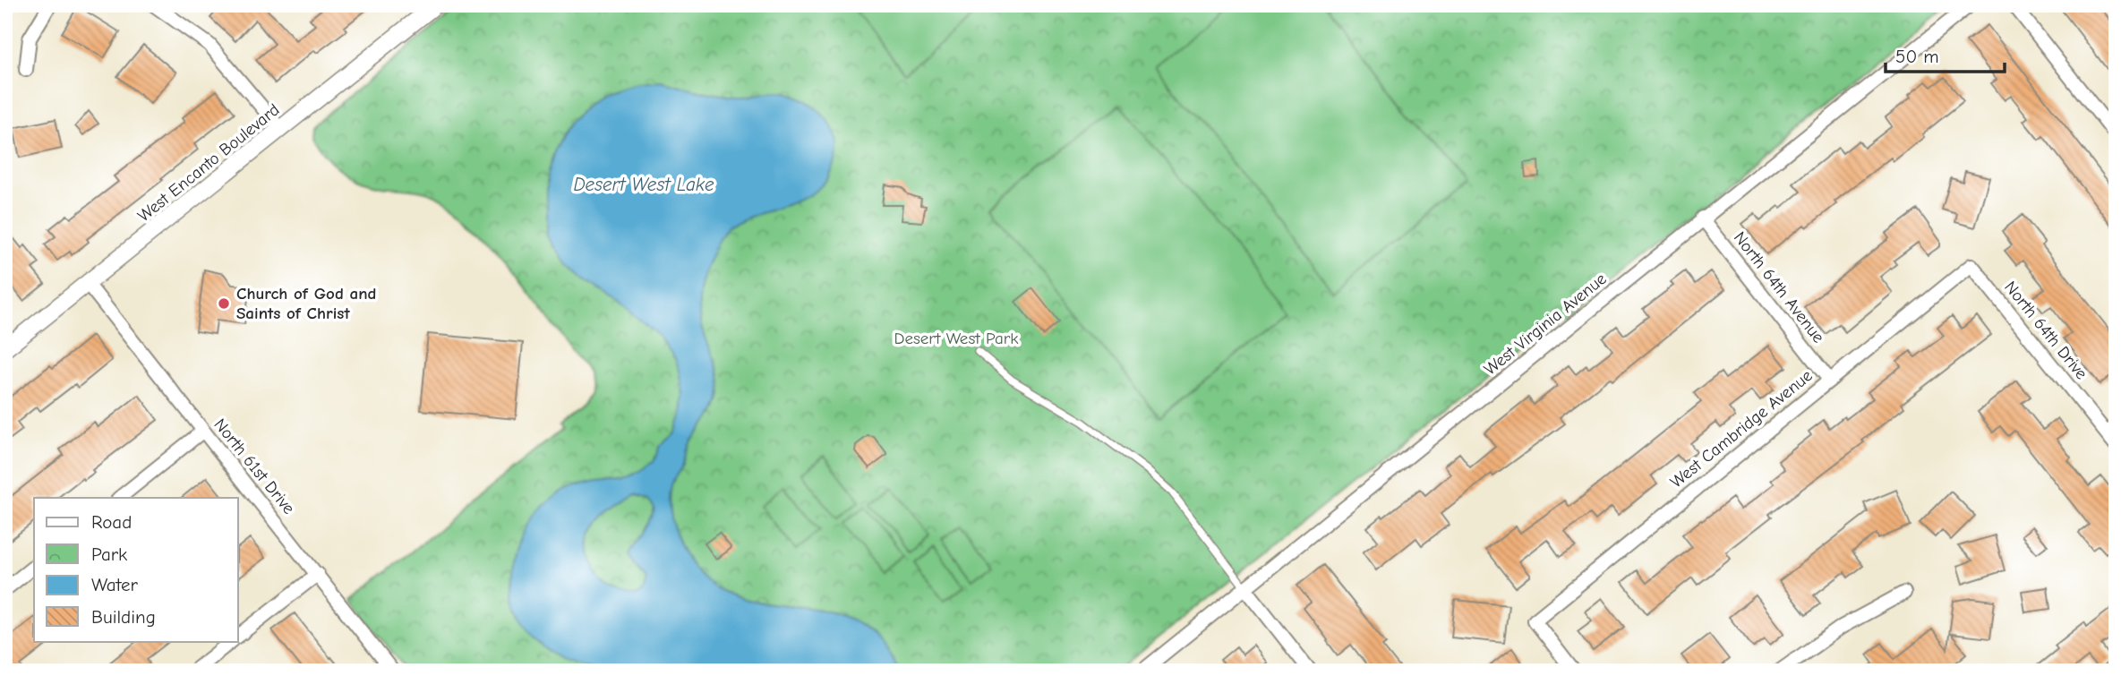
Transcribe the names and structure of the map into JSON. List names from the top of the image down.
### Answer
{
  "streets": {
    "street": [
      "West Encanto Boulevard",
      "North 64th Avenue",
      "West Virginia Avenue",
      "North 64th Drive",
      "West Cambridge Avenue",
      "North 61st Drive"
    ]
  },
  "crossings": [
    ["West Encanto Boulevard", "North 61st Drive"],
    ["North 64th Avenue", "West Virginia Avenue"],
    ["North 64th Avenue", "West Cambridge Avenue"],
    ["North 64th Drive", "West Cambridge Avenue"]
  ],
  "water": ["Desert West Lake"],
  "parks": ["Desert West Park"],
  "places": ["Church of God and Saints of Christ"],
  "legend": [
    "Road",
    "Park",
    "Water",
    "Building"
  ],
  "scale_bar": "50 m"
}
